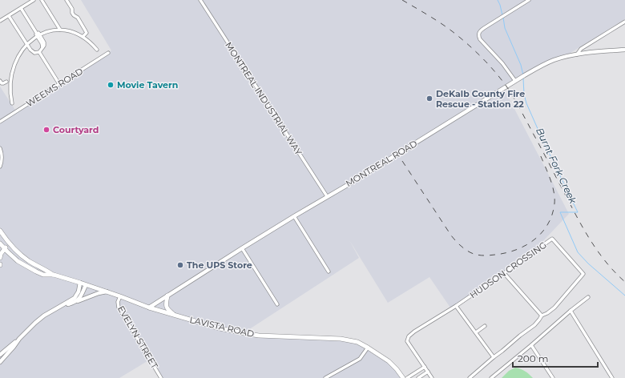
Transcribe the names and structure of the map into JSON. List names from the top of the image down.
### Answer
{
  "streets": {
    "main road": ["LAVISTA ROAD"],
    "street": [
      "WEEMS ROAD",
      "MONTREAL INDUSTRIAL WAY",
      "MONTREAL ROAD",
      "HUDSON CROSSING",
      "EVELYN STREET"
    ]
  },
  "crossings": [
    ["MONTREAL INDUSTRIAL WAY", "MONTREAL ROAD"],
    ["MONTREAL ROAD", "LAVISTA ROAD"],
    ["LAVISTA ROAD", "EVELYN STREET"]
  ],
  "water": ["Burnt Fork Creek"],
  "places": [
    "Movie Tavern",
    "DeKalb County Fire Rescue - Station 22",
    "Courtyard",
    "The UPS Store"
  ],
  "scale_bar": "200 m"
}
